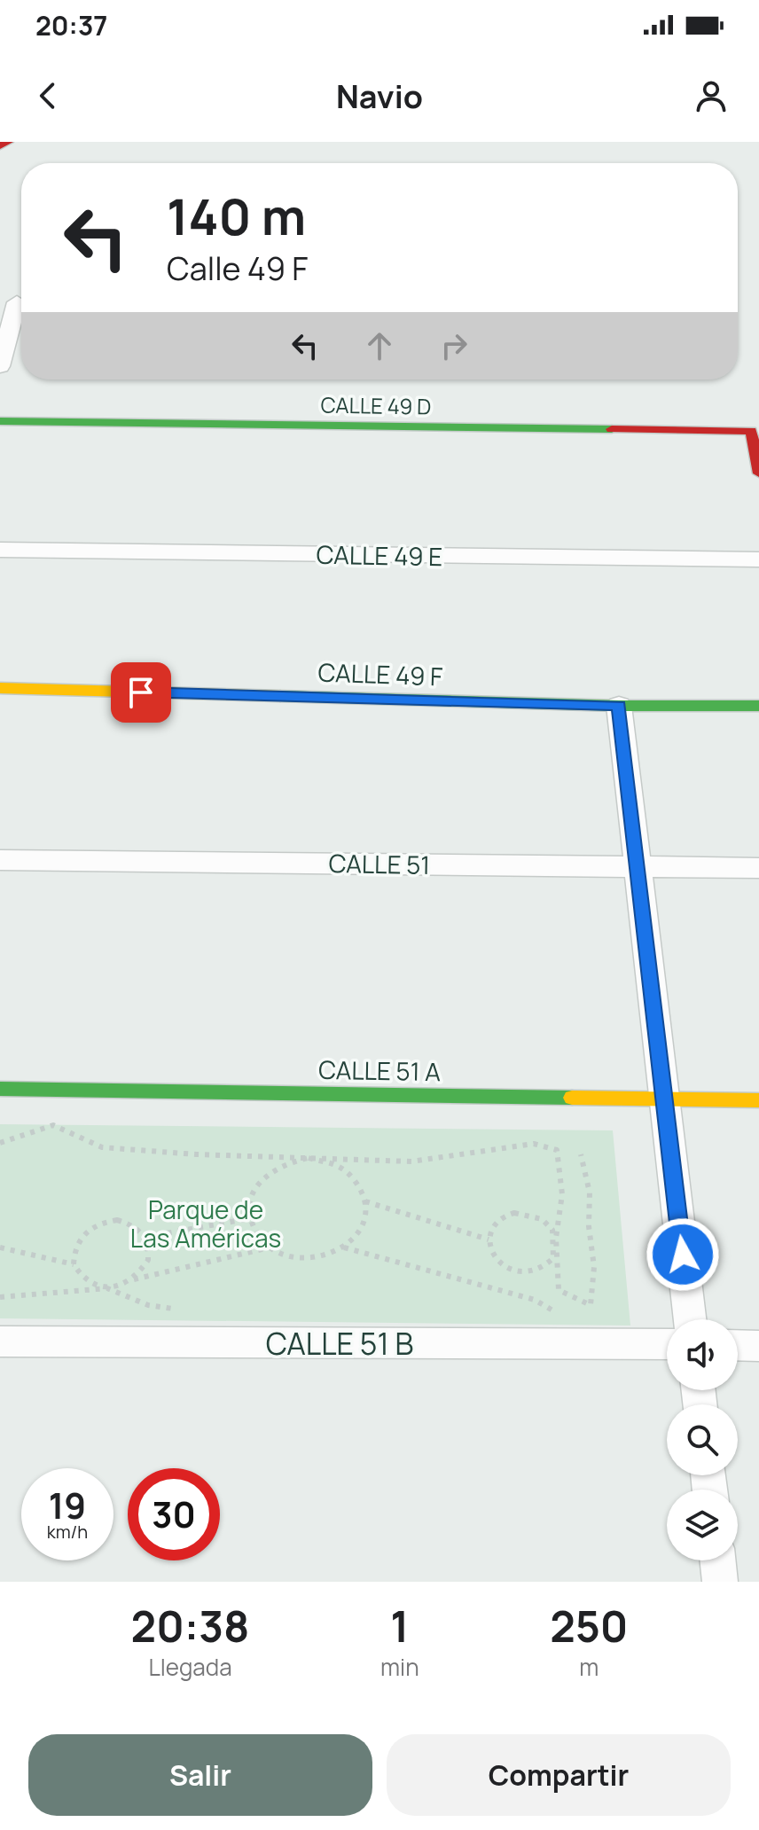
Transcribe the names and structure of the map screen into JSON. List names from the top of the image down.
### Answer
{
  "streets": {
    "street": [
      "CALLE 49 D",
      "CALLE 49 E",
      "CALLE 49 F",
      "CALLE 51",
      "CALLE 51 A",
      "CALLE 51 B"
    ]
  },
  "parks": ["Parque de Las Américas"],
  "page": {
    "status": "20:37",
    "header": "Navio",
    "turn": ["140 m", "Calle 49 F"],
    "speed": "19 km/h",
    "limit": "30",
    "eta": [
      "20:38",
      "Llegada",
      "1",
      "min",
      "250",
      "m"
    ],
    "buttons": ["Salir", "Compartir"]
  }
}
